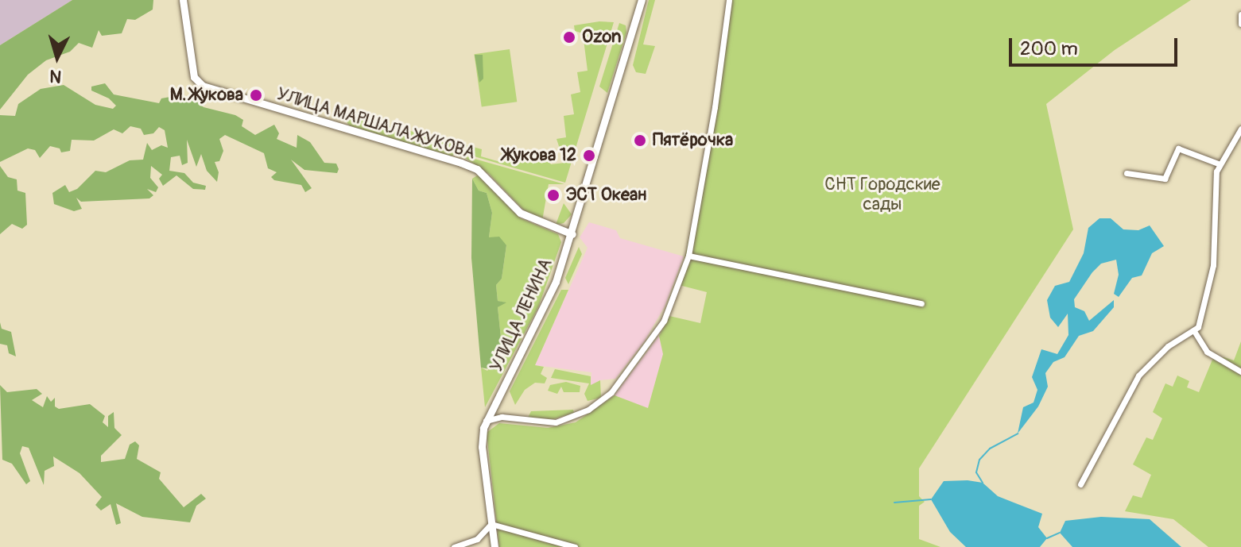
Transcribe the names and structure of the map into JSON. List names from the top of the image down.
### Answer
{
  "streets": {
    "main road": ["УЛИЦА МАРШАЛА ЖУКОВА", "УЛИЦА ЛЕНИНА"]
  },
  "crossings": [
    ["УЛИЦА МАРШАЛА ЖУКОВА", "УЛИЦА ЛЕНИНА"]
  ],
  "parks": ["СНТ Городские сады"],
  "places": [
    "Ozon",
    "М. Жукова",
    "Пятёрочка",
    "Жукова 12",
    "ЭСТ Океан"
  ],
  "scale_bar": "200 m",
  "north": "bottom"
}
